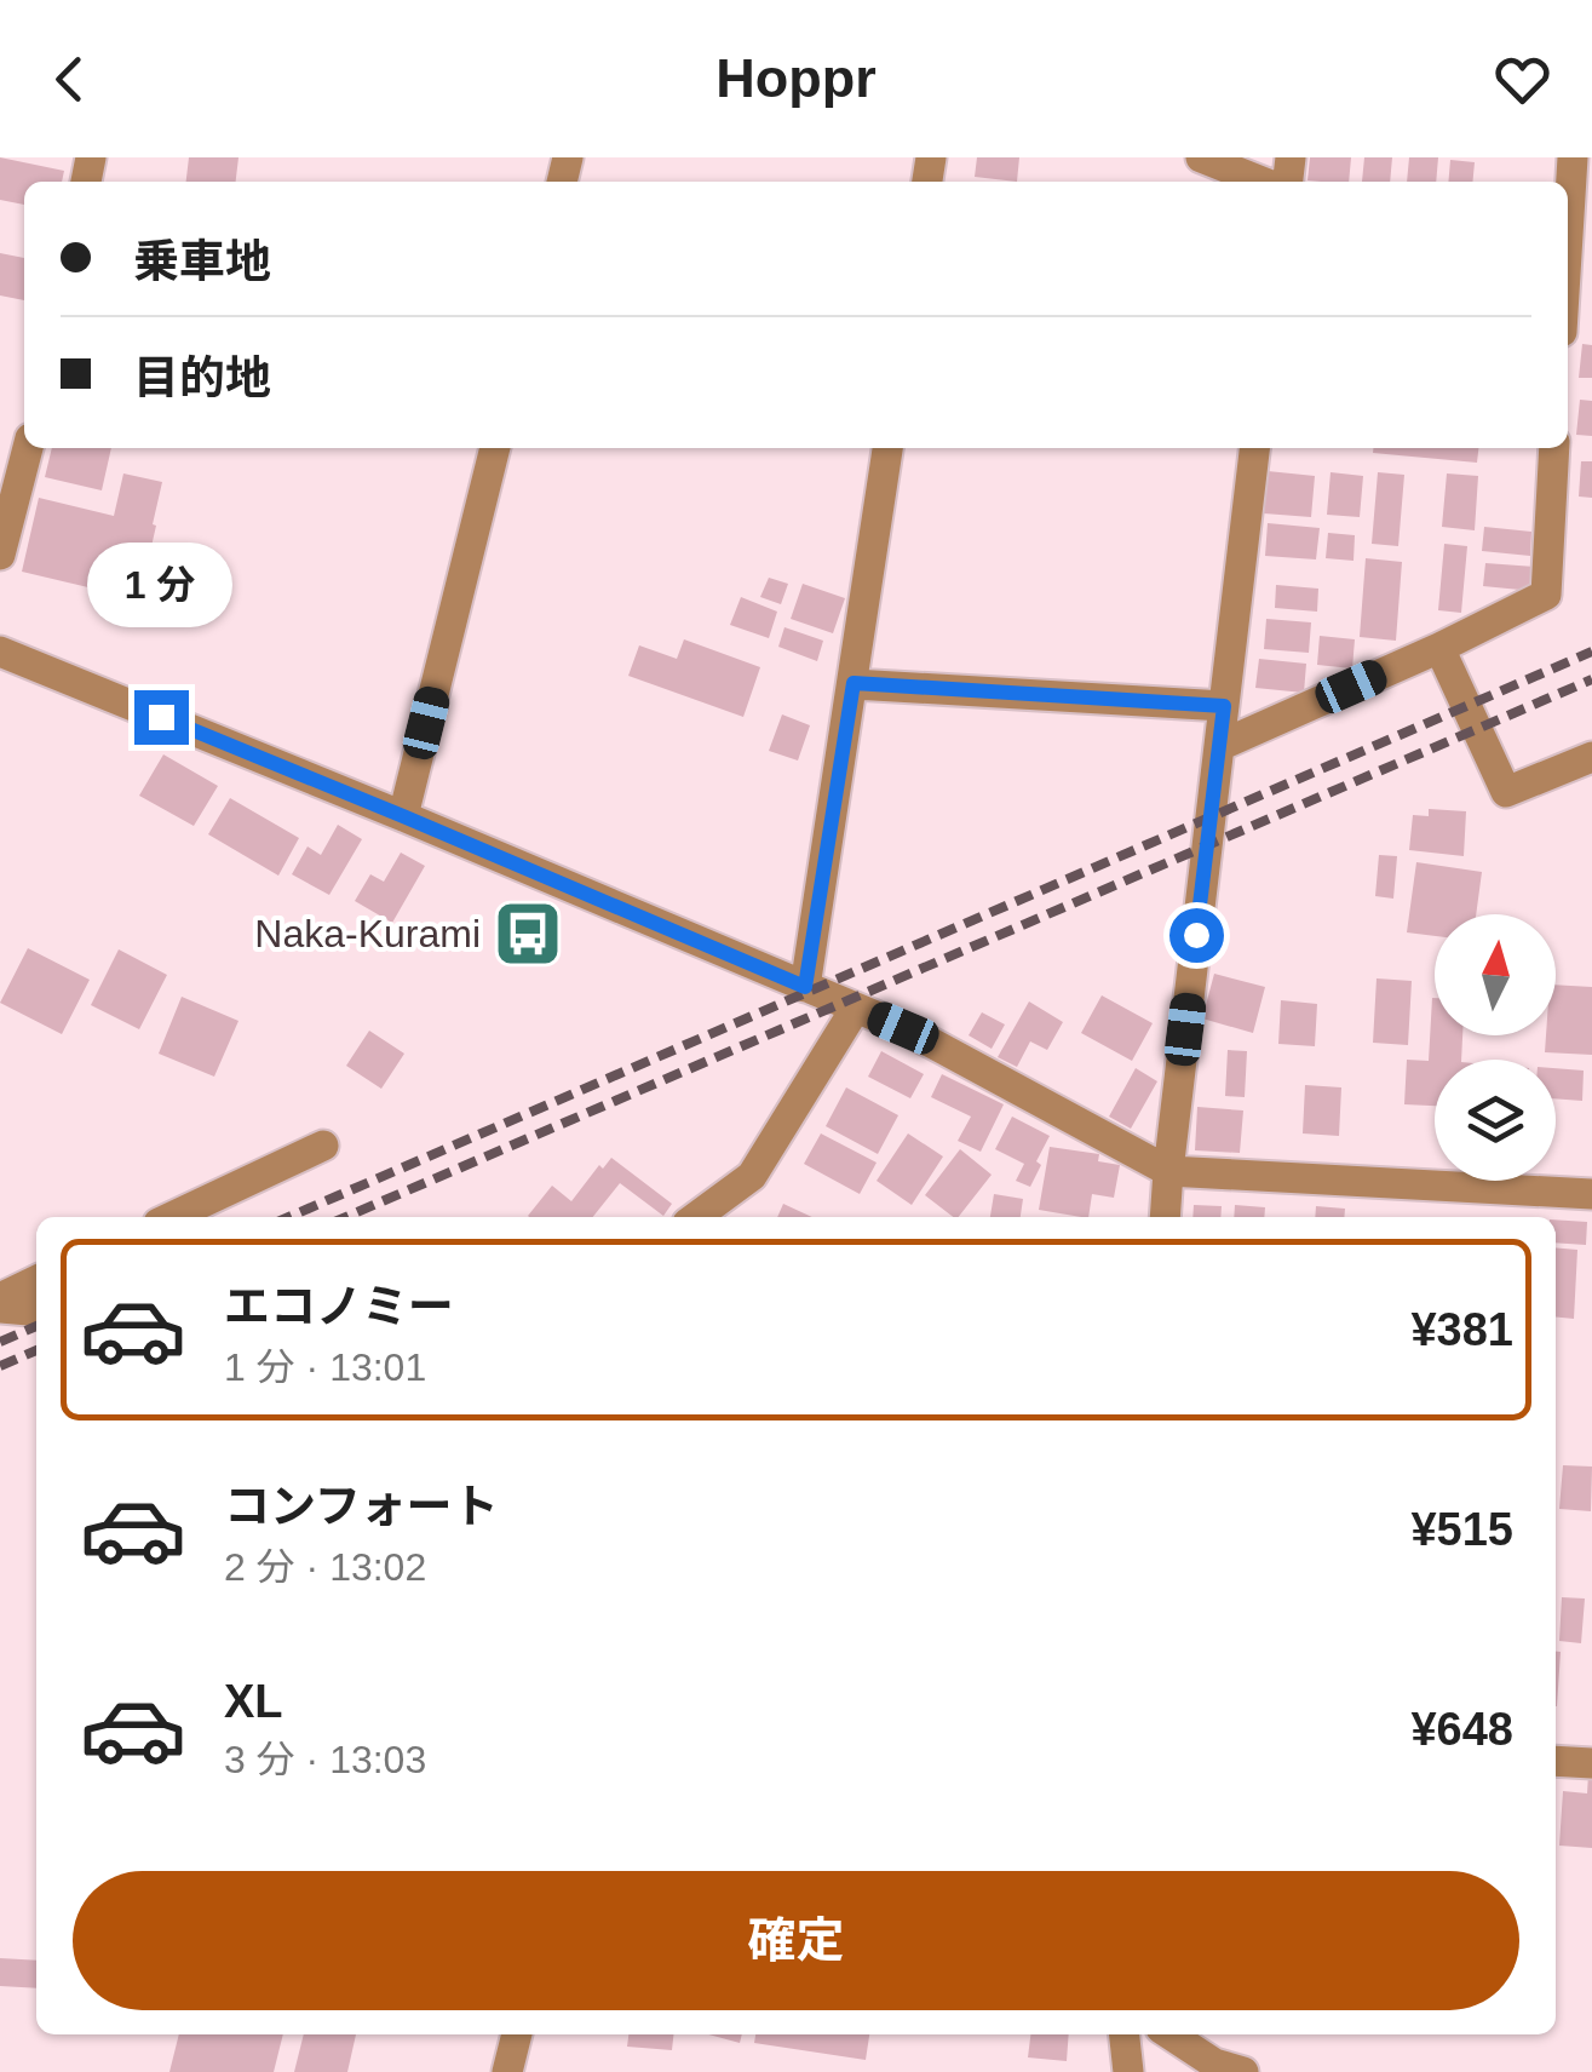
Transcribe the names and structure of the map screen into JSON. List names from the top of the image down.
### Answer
{
  "places": {
    "bus stop": ["Naka-Kurami"]
  },
  "north": "top",
  "page": {
    "header": "Hoppr",
    "banner": ["乗車地", "目的地"],
    "bubble": "1 分",
    "list": [
      {
        "name": "エコノミー",
        "note": "1 分 · 13:01",
        "value": "¥381"
      },
      {
        "name": "コンフォート",
        "note": "2 分 · 13:02",
        "value": "¥515"
      },
      {
        "name": "XL",
        "note": "3 分 · 13:03",
        "value": "¥648"
      }
    ],
    "buttons": "確定"
  }
}
